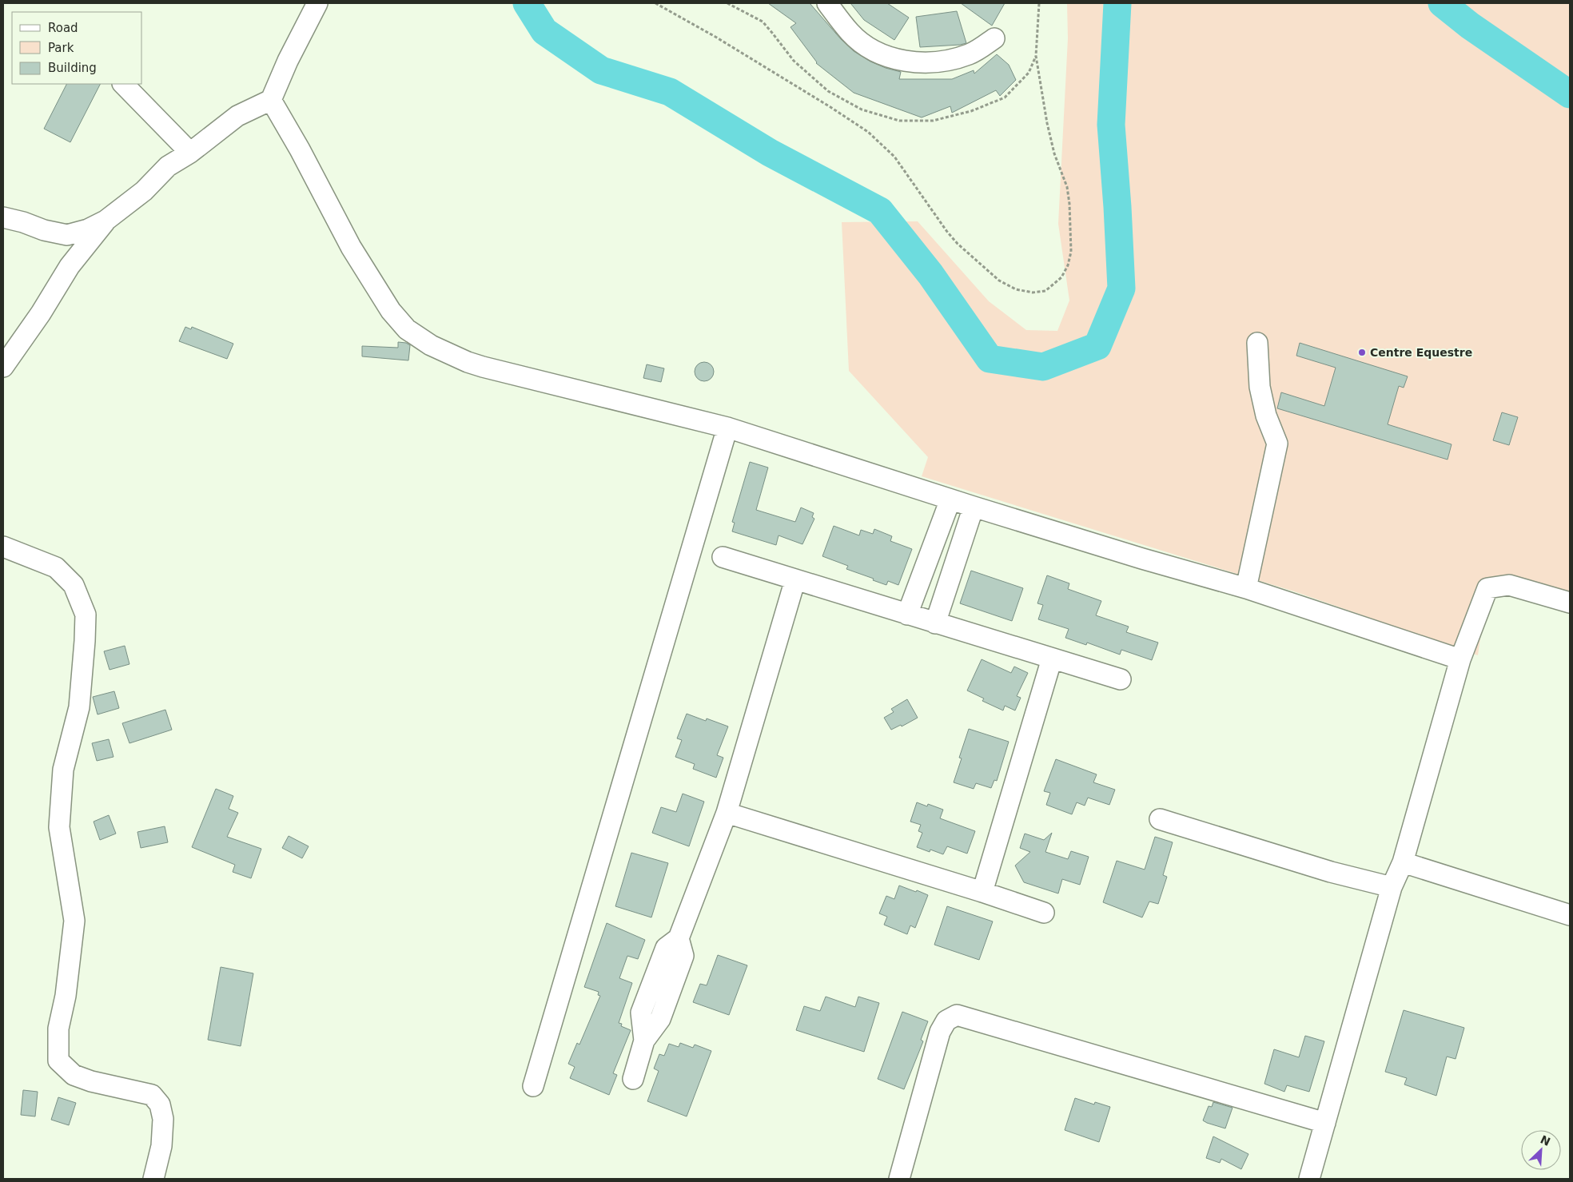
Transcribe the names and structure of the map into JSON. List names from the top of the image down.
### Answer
{
  "places": ["Centre Equestre"],
  "legend": ["Road", "Park", "Building"],
  "north": "top right"
}
